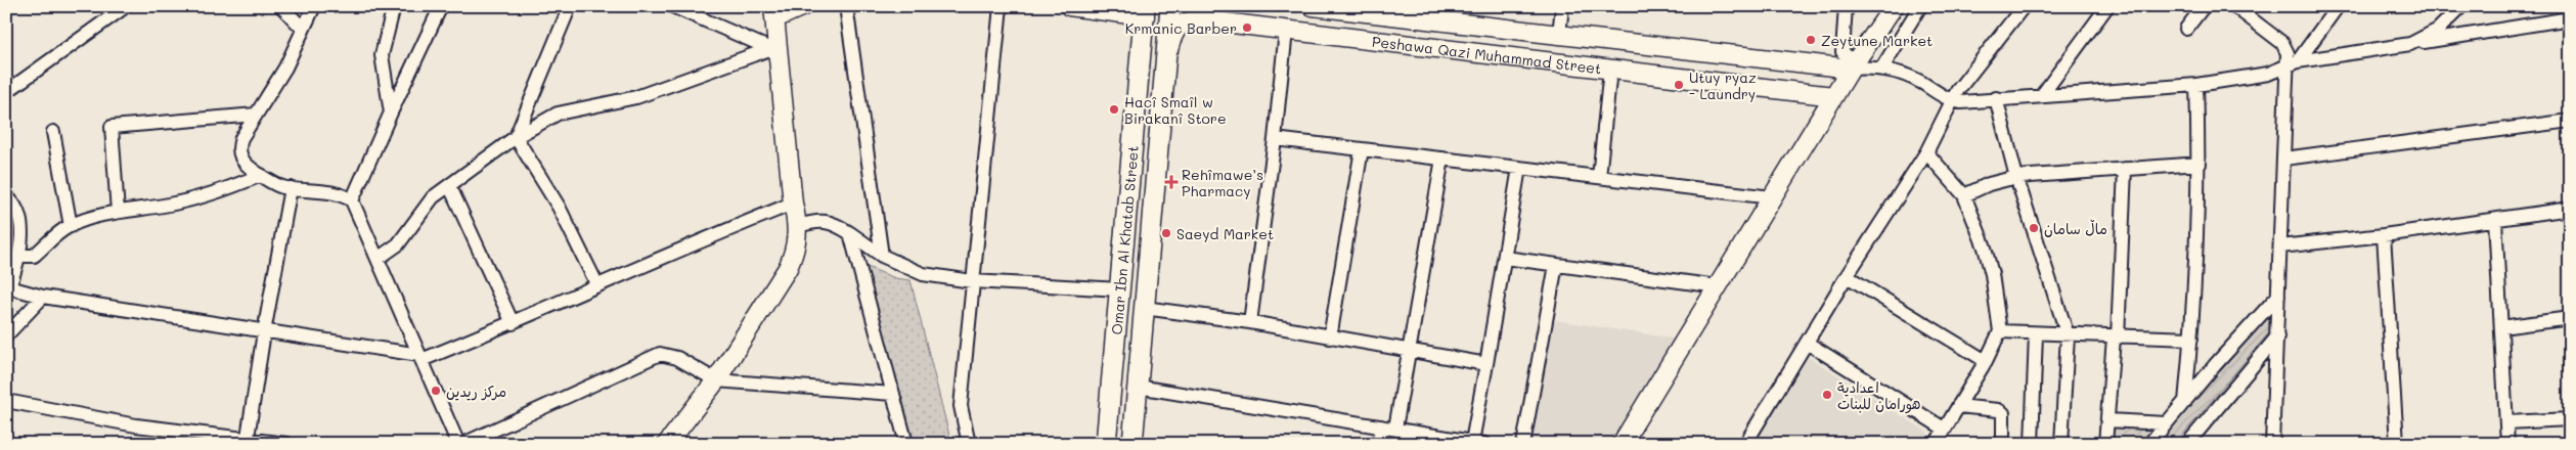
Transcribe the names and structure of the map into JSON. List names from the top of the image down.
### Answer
{
  "streets": {
    "main road": ["Omar Ibn Al Khatab Street"],
    "street": ["Peshawa Qazi Muhammad Street"]
  },
  "crossings": [
    ["Peshawa Qazi Muhammad Street", "Omar Ibn Al Khatab Street"]
  ],
  "places": {
    "other": [
      "Krmanic Barber",
      "Zeytune Market",
      "Utuy ryaz - Laundry",
      "Hacî Smaîl w Birakanî Store",
      "ماڵ سامان",
      "Saeyd Market",
      "مركز ريدين",
      "اعدادية هورامان للبنات"
    ],
    "health": ["Rehîmawe’s Pharmacy"]
  }
}
